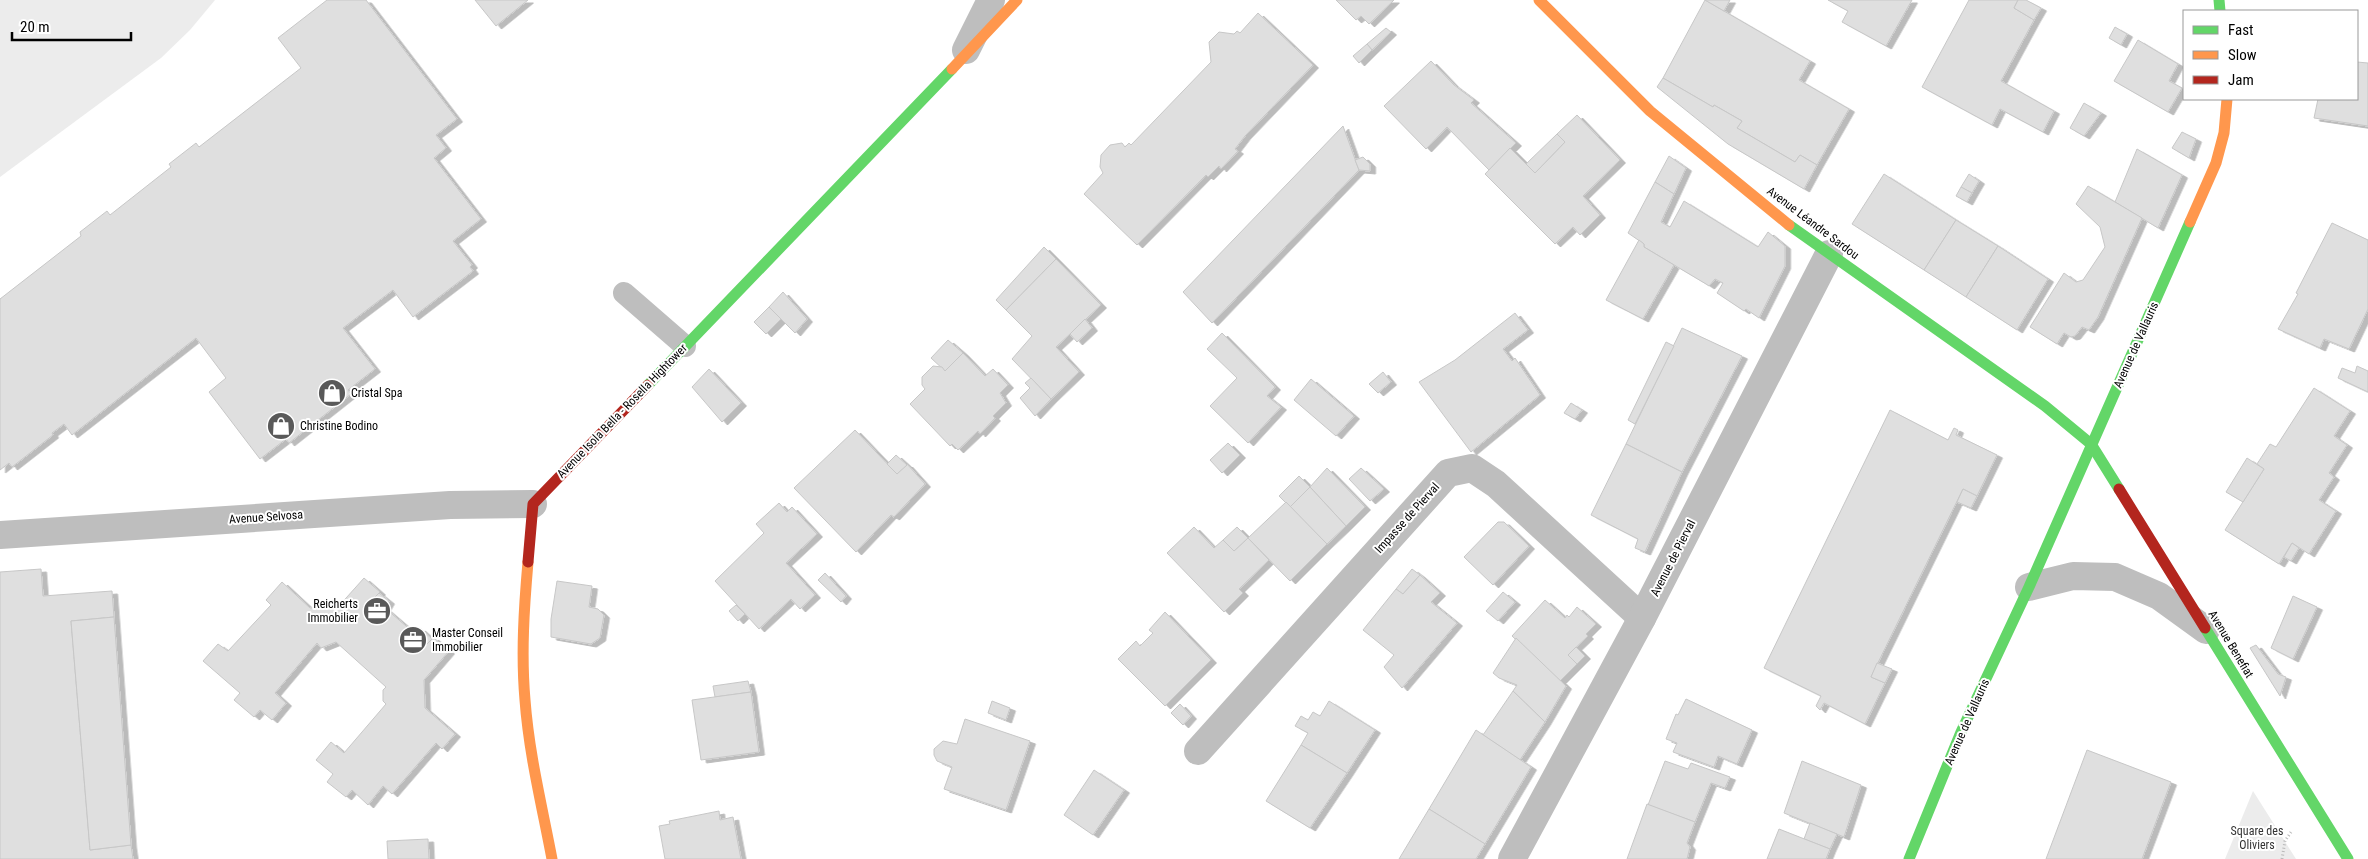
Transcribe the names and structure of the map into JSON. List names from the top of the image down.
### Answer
{
  "streets": {
    "street": [
      "Avenue Léandre Sardou",
      "Avenue de Vallauris",
      "Avenue Isola Bella - Rosella Hightower",
      "Avenue Selvosa",
      "Impasse de Pierval",
      "Avenue de Pierval",
      "Avenue Benefiat"
    ]
  },
  "crossings": [
    ["Avenue Léandre Sardou", "Avenue de Vallauris"],
    ["Avenue Léandre Sardou", "Avenue de Pierval"],
    ["Avenue Léandre Sardou", "Avenue Benefiat"],
    ["Avenue de Vallauris", "Avenue Benefiat"],
    ["Avenue Isola Bella - Rosella Hightower", "Avenue Selvosa"],
    ["Impasse de Pierval", "Avenue de Pierval"]
  ],
  "parks": ["Square des Oliviers"],
  "places": {
    "shop": ["Cristal Spa", "Christine Bodino"],
    "office": ["Reicherts Immobilier", "Master Conseil Immobilier"]
  },
  "legend": ["Fast", "Slow", "Jam"],
  "scale_bar": "20 m"
}
